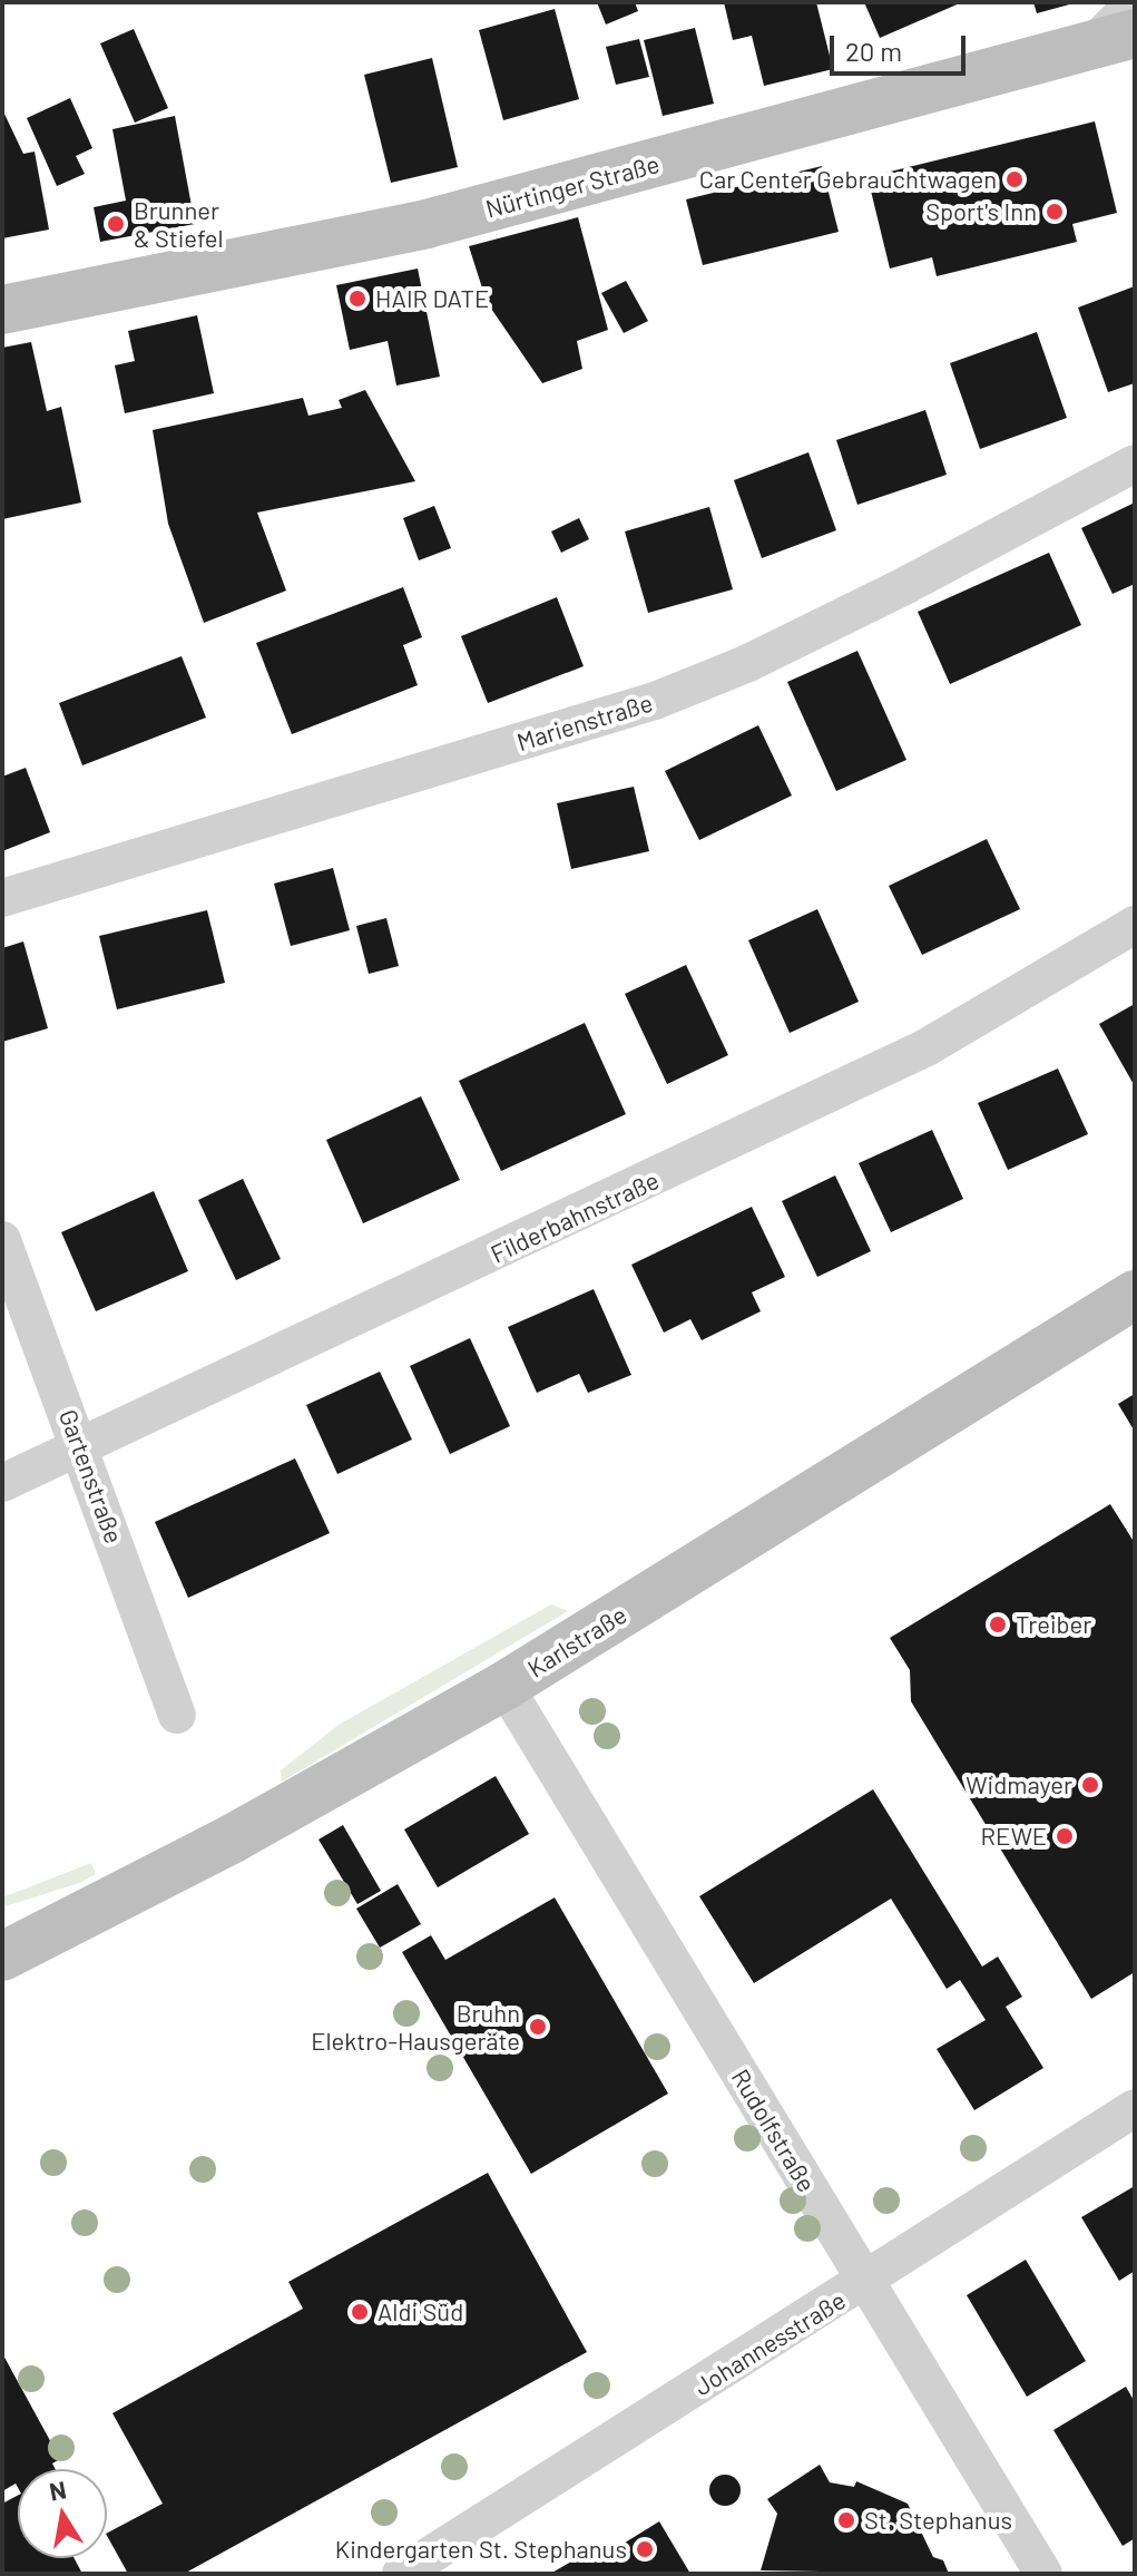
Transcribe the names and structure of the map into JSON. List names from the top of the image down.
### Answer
{
  "streets": {
    "main road": ["Nürtinger Straße", "Karlstraße"],
    "street": [
      "Marienstraße",
      "Filderbahnstraße",
      "Gartenstraße",
      "Rudolfstraße",
      "Johannesstraße"
    ]
  },
  "crossings": [
    ["Filderbahnstraße", "Gartenstraße"],
    ["Karlstraße", "Rudolfstraße"],
    ["Rudolfstraße", "Johannesstraße"]
  ],
  "places": [
    "Car Center Gebrauchtwagen",
    "Sport's Inn",
    "Brunner & Stiefel",
    "HAIR DATE",
    "Treiber",
    "Widmayer",
    "REWE",
    "Bruhn Elektro-Hausgeräte",
    "Aldi Süd",
    "St. Stephanus",
    "Kindergarten St. Stephanus"
  ],
  "scale_bar": "20 m",
  "north": "top"
}
